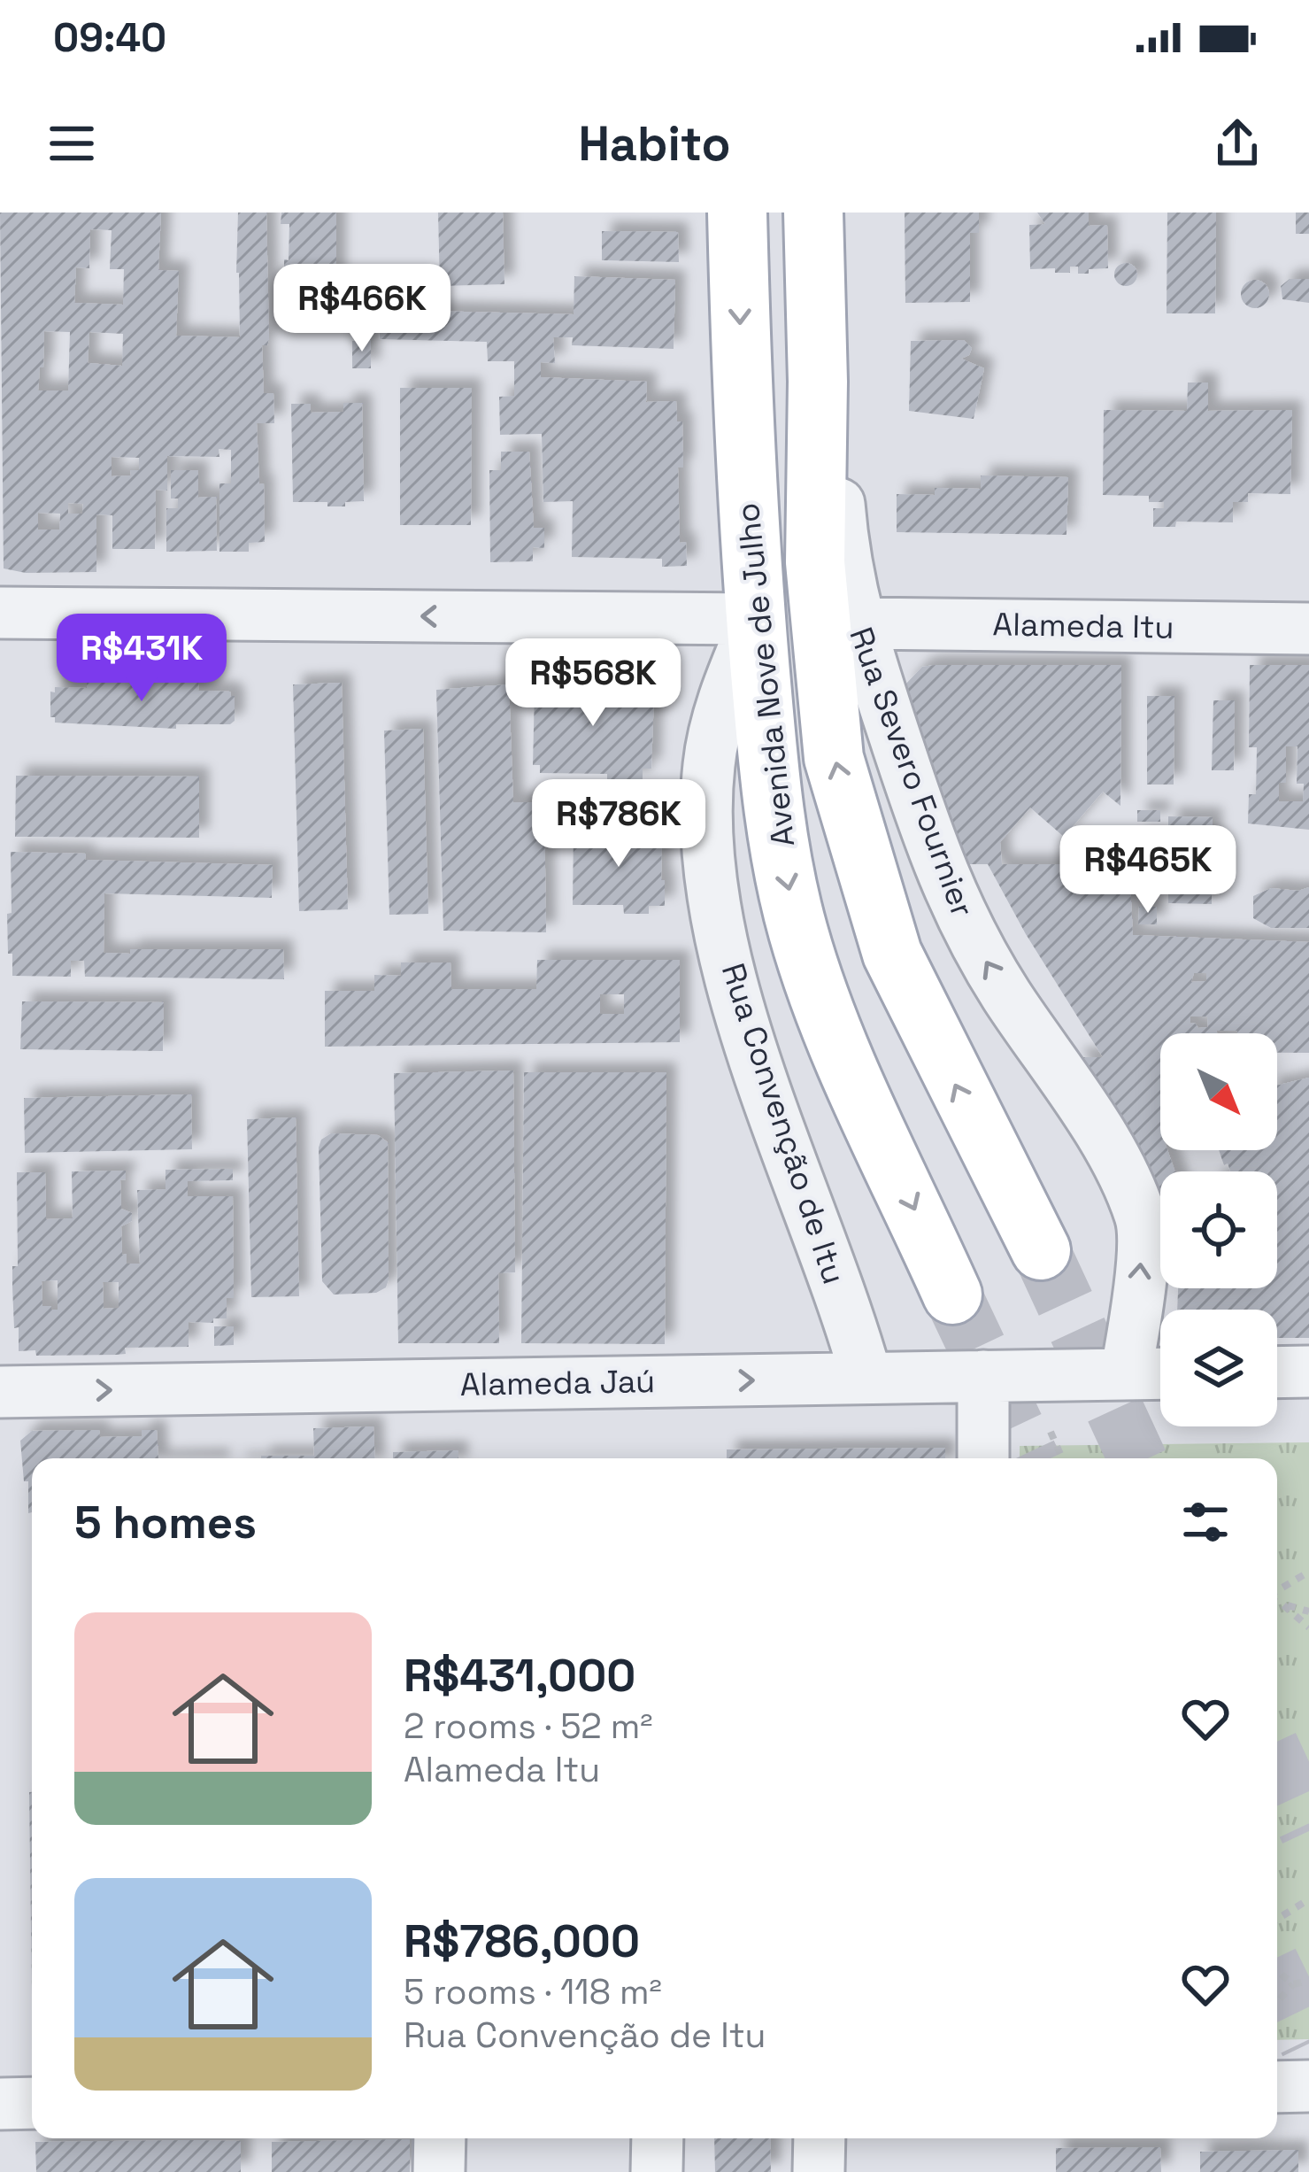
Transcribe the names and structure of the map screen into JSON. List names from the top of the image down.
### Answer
{
  "streets": {
    "main road": ["Avenida Nove de Julho"],
    "street": [
      "Alameda Itu",
      "Rua Severo Fournier",
      "Rua Convenção de Itu",
      "Alameda Jaú"
    ]
  },
  "crossings": [
    ["Alameda Itu", "Rua Severo Fournier"],
    ["Avenida Nove de Julho", "Rua Severo Fournier"],
    ["Avenida Nove de Julho", "Rua Convenção de Itu"],
    ["Rua Severo Fournier", "Alameda Jaú"],
    ["Rua Convenção de Itu", "Alameda Jaú"]
  ],
  "one_way": ["Rua Severo Fournier", "Alameda Jaú"],
  "north": "bottom right",
  "page": {
    "status": "09:40",
    "header": "Habito",
    "price": [
      "R$466K",
      "R$431K",
      "R$568K",
      "R$786K",
      "R$465K"
    ],
    "heading": "5 homes",
    "list": [
      {
        "name": "R$431,000",
        "note": "2 rooms · 52 m² · Alameda Itu"
      },
      {
        "name": "R$786,000",
        "note": "5 rooms · 118 m² · Rua Convenção de Itu"
      }
    ]
  }
}
